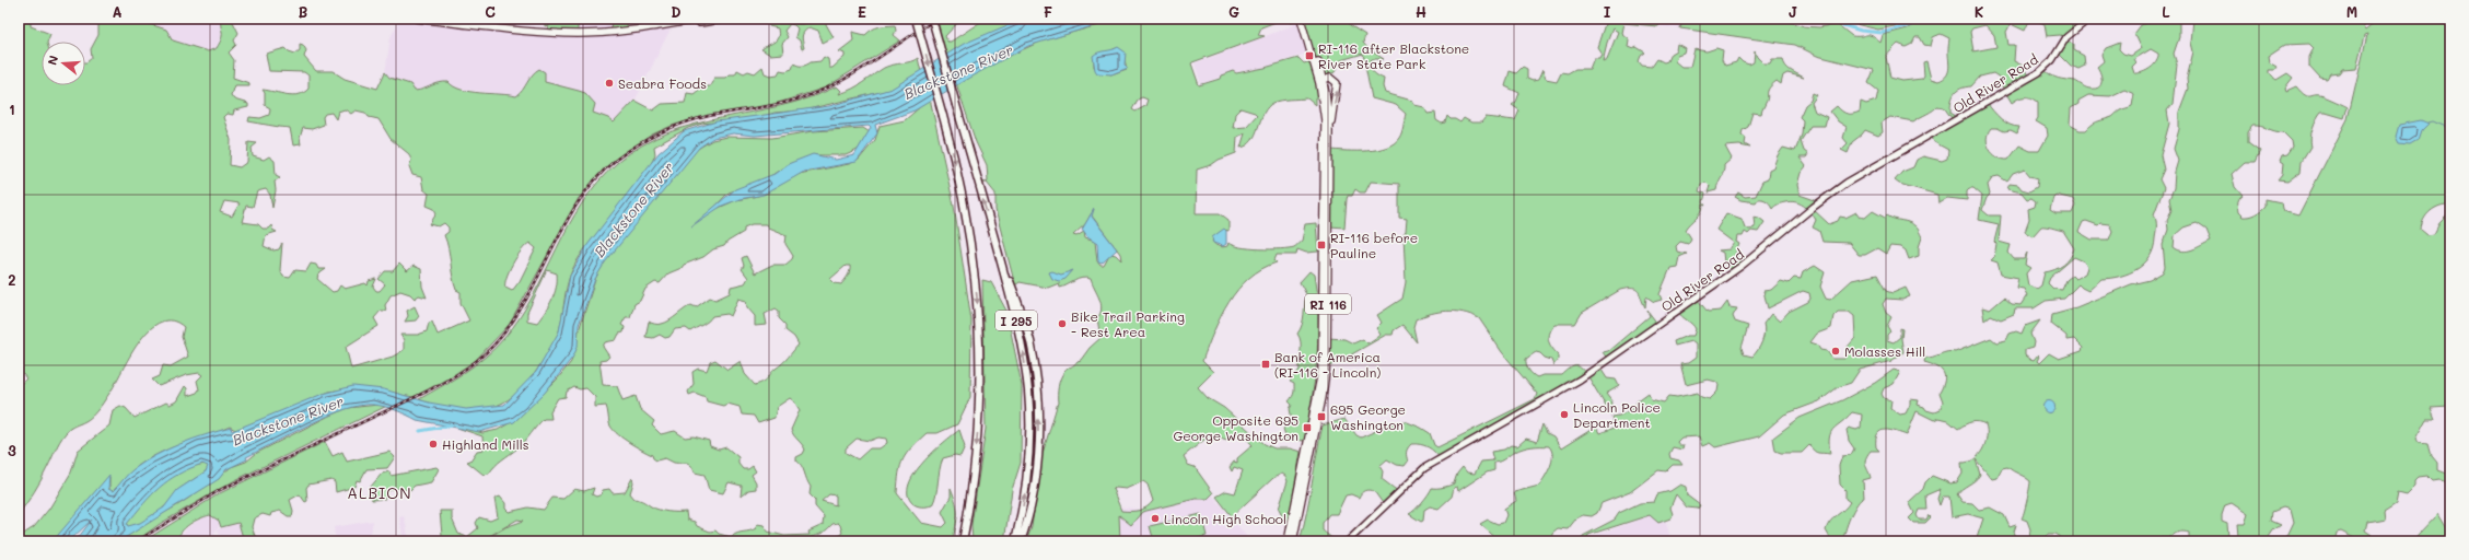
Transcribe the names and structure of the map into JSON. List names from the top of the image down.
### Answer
{
  "streets": {
    "highway": ["I 295"],
    "main road": ["Old River Road", "RI 116"]
  },
  "districts": ["ALBION"],
  "water": ["Blackstone River"],
  "places": {
    "transit": [
      "RI-116 after Blackstone River State Park",
      "RI-116 before Pauline",
      "Bank of America (RI-116 - Lincoln)",
      "695 George Washington",
      "Opposite 695 George Washington"
    ],
    "other": [
      "Seabra Foods",
      "Bike Trail Parking - Rest Area",
      "Molasses Hill",
      "Lincoln Police Department",
      "Highland Mills",
      "Lincoln High School"
    ]
  },
  "north": "left",
  "grid": {
    "columns": [
      "A",
      "B",
      "C",
      "D",
      "E",
      "F",
      "G",
      "H",
      "I",
      "J",
      "K",
      "L",
      "M"
    ],
    "rows": ["1", "2", "3"]
  }
}
